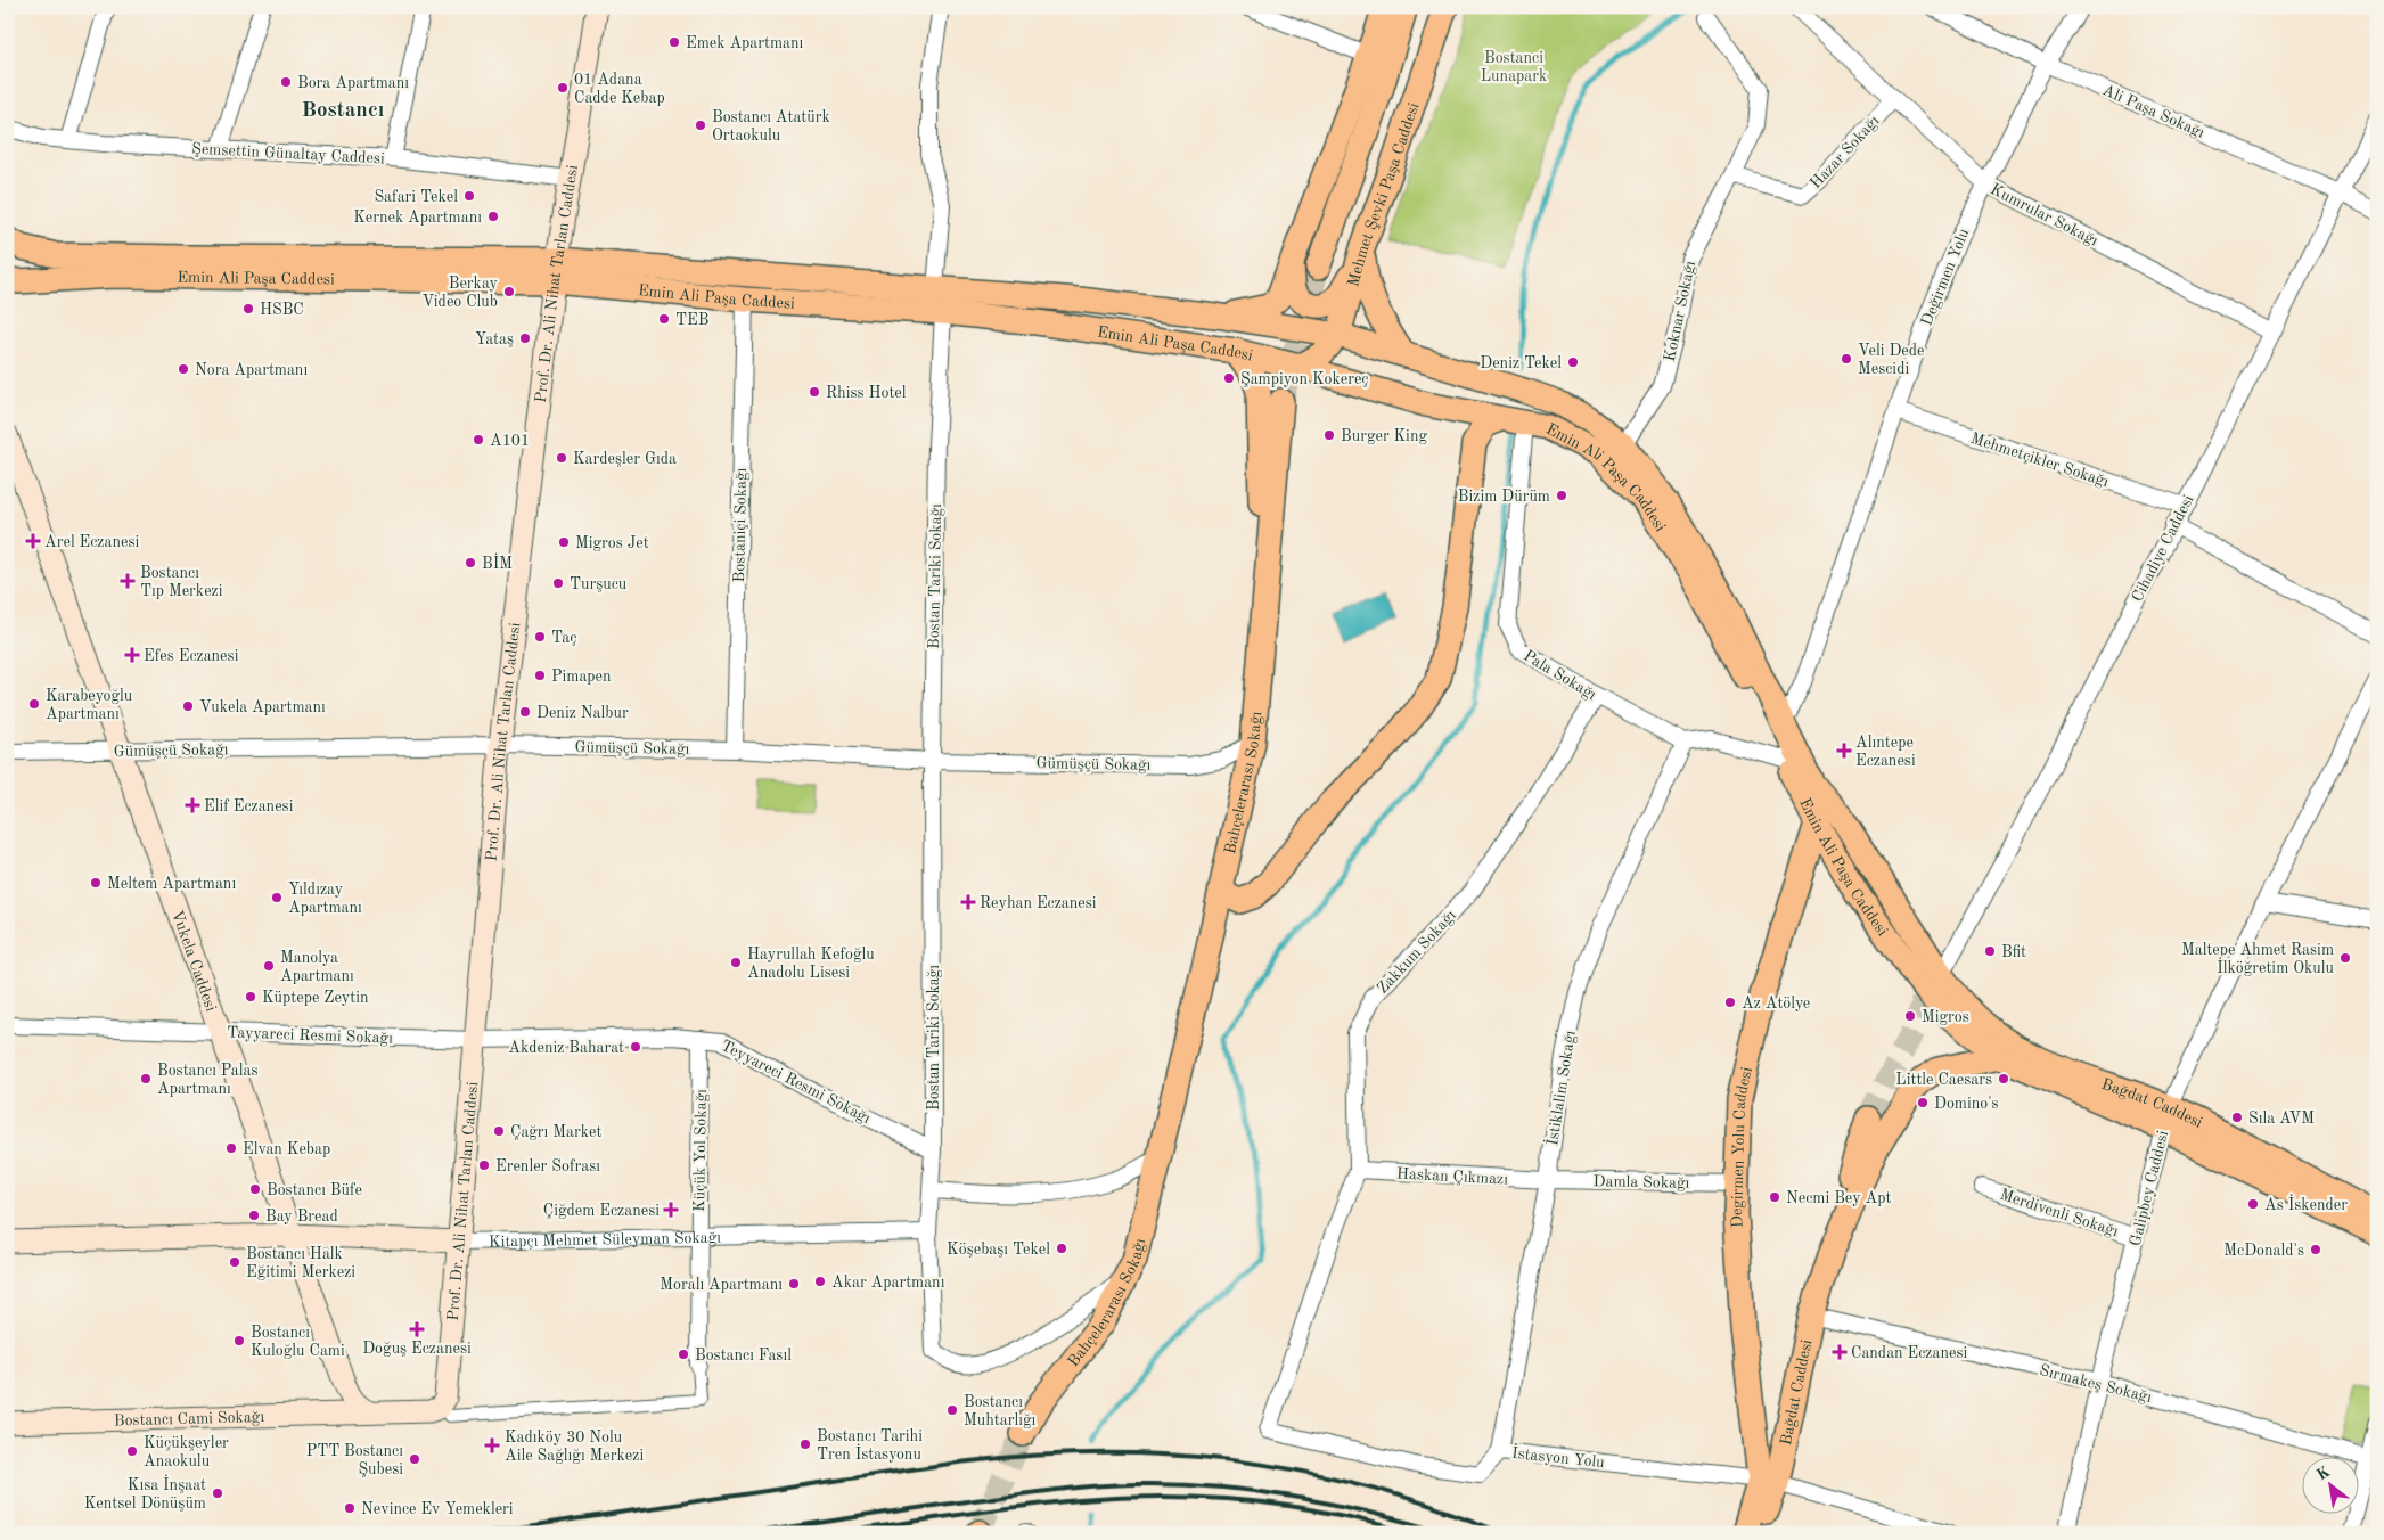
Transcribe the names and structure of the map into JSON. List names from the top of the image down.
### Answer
{
  "streets": {
    "main road": [
      "Mehmet Şevki Paşa Caddesi",
      "Emin Ali Paşa Caddesi",
      "Prof. Dr. Ali Nihat Tarlan Caddesi",
      "Bahçelerarası Sokağı",
      "Vukela Caddesi",
      "Bağdat Caddesi",
      "Degirmen Yolu Caddesi",
      "Kitapçı Mehmet Süleyman Sokağı",
      "Bostancı Cami Sokağı"
    ],
    "street": [
      "Ali Paşa Sokağı",
      "Hazar Sokağı",
      "Şemsettin Günaltay Caddesi",
      "Kumrular Sokağı",
      "Değirmen Yolu",
      "Koknar Sokağı",
      "Mehmetçikler Sokağı",
      "Bostaniçi Sokağı",
      "Cihadiye Caddesi",
      "Bostan Tariki Sokağı",
      "Pala Sokağı",
      "Gümüşçü Sokağı",
      "Zakkum Sokağı",
      "Tayyareci Resmi Sokağı",
      "Teyyareci Resmi Sokağı",
      "İstiklalim Sokağı",
      "Küçük Yol Sokağı",
      "Haskan Çıkmazı",
      "Damla Sokağı",
      "Galipbey Caddesi",
      "Merdivenli Sokağı",
      "Sırmakeş Sokağı",
      "İstasyon Yolu"
    ]
  },
  "crossings": [
    ["Ali Paşa Sokağı", "Değirmen Yolu"],
    ["Ali Paşa Sokağı", "Cihadiye Caddesi"],
    ["Hazar Sokağı", "Kumrular Sokağı"],
    ["Hazar Sokağı", "Koknar Sokağı"],
    ["Şemsettin Günaltay Caddesi", "Prof. Dr. Ali Nihat Tarlan Caddesi"],
    ["Mehmet Şevki Paşa Caddesi", "Emin Ali Paşa Caddesi"],
    ["Kumrular Sokağı", "Değirmen Yolu"],
    ["Kumrular Sokağı", "Cihadiye Caddesi"],
    ["Emin Ali Paşa Caddesi", "Değirmen Yolu"],
    ["Emin Ali Paşa Caddesi", "Prof. Dr. Ali Nihat Tarlan Caddesi"],
    ["Emin Ali Paşa Caddesi", "Koknar Sokağı"],
    ["Emin Ali Paşa Caddesi", "Bostaniçi Sokağı"],
    ["Emin Ali Paşa Caddesi", "Cihadiye Caddesi"],
    ["Emin Ali Paşa Caddesi", "Bostan Tariki Sokağı"],
    ["Emin Ali Paşa Caddesi", "Pala Sokağı"],
    ["Emin Ali Paşa Caddesi", "Bağdat Caddesi"],
    ["Emin Ali Paşa Caddesi", "Degirmen Yolu Caddesi"],
    ["Değirmen Yolu", "Mehmetçikler Sokağı"],
    ["Prof. Dr. Ali Nihat Tarlan Caddesi", "Gümüşçü Sokağı"],
    ["Prof. Dr. Ali Nihat Tarlan Caddesi", "Vukela Caddesi"],
    ["Prof. Dr. Ali Nihat Tarlan Caddesi", "Tayyareci Resmi Sokağı"],
    ["Prof. Dr. Ali Nihat Tarlan Caddesi", "Teyyareci Resmi Sokağı"],
    ["Prof. Dr. Ali Nihat Tarlan Caddesi", "Kitapçı Mehmet Süleyman Sokağı"],
    ["Prof. Dr. Ali Nihat Tarlan Caddesi", "Bostancı Cami Sokağı"],
    ["Mehmetçikler Sokağı", "Cihadiye Caddesi"],
    ["Bostaniçi Sokağı", "Gümüşçü Sokağı"],
    ["Cihadiye Caddesi", "Bağdat Caddesi"],
    ["Bostan Tariki Sokağı", "Gümüşçü Sokağı"],
    ["Bostan Tariki Sokağı", "Teyyareci Resmi Sokağı"],
    ["Pala Sokağı", "Zakkum Sokağı"],
    ["Pala Sokağı", "İstiklalim Sokağı"],
    ["Gümüşçü Sokağı", "Bahçelerarası Sokağı"],
    ["Gümüşçü Sokağı", "Vukela Caddesi"],
    ["Zakkum Sokağı", "Haskan Çıkmazı"],
    ["Zakkum Sokağı", "İstasyon Yolu"],
    ["Vukela Caddesi", "Tayyareci Resmi Sokağı"],
    ["Vukela Caddesi", "Kitapçı Mehmet Süleyman Sokağı"],
    ["Vukela Caddesi", "Bostancı Cami Sokağı"],
    ["Tayyareci Resmi Sokağı", "Teyyareci Resmi Sokağı"],
    ["Teyyareci Resmi Sokağı", "Küçük Yol Sokağı"],
    ["İstiklalim Sokağı", "Haskan Çıkmazı"],
    ["İstiklalim Sokağı", "Damla Sokağı"],
    ["İstiklalim Sokağı", "İstasyon Yolu"],
    ["Bağdat Caddesi", "Degirmen Yolu Caddesi"],
    ["Bağdat Caddesi", "Galipbey Caddesi"],
    ["Bağdat Caddesi", "Sırmakeş Sokağı"],
    ["Bağdat Caddesi", "İstasyon Yolu"],
    ["Degirmen Yolu Caddesi", "Damla Sokağı"],
    ["Degirmen Yolu Caddesi", "İstasyon Yolu"],
    ["Küçük Yol Sokağı", "Kitapçı Mehmet Süleyman Sokağı"],
    ["Haskan Çıkmazı", "Damla Sokağı"],
    ["Galipbey Caddesi", "Merdivenli Sokağı"],
    ["Galipbey Caddesi", "Sırmakeş Sokağı"]
  ],
  "districts": ["Bostancı"],
  "parks": ["Bostanci Lunapark"],
  "places": {
    "other": [
      "Emek Apartmanı",
      "Bora Apartmanı",
      "01 Adana Cadde Kebap",
      "Bostancı Atatürk Ortaokulu",
      "Safari Tekel",
      "Kernek Apartmanı",
      "Berkay Video Club",
      "HSBC",
      "TEB",
      "Yataş",
      "Veli Dede Mescidi",
      "Deniz Tekel",
      "Nora Apartmanı",
      "Şampiyon Kokereç",
      "Rhiss Hotel",
      "Burger King",
      "A101",
      "Kardeşler Gıda",
      "Bizim Dürüm",
      "Migros Jet",
      "BİM",
      "Turşucu",
      "Taç",
      "Pimapen",
      "Karabeyoğlu Apartmanı",
      "Vukela Apartmanı",
      "Deniz Nalbur",
      "Meltem Apartmanı",
      "Yıldızay Apartmanı",
      "Bfit",
      "Maltepe Ahmet Rasim İlköğretim Okulu",
      "Hayrullah Kefoğlu Anadolu Lisesi",
      "Manolya Apartmanı",
      "Küptepe Zeytin",
      "Az Atölye",
      "Migros",
      "Akdeniz Baharat",
      "Bostancı Palas Apartmanı",
      "Little Caesars",
      "Domino's",
      "Sıla AVM",
      "Çağrı Market",
      "Elvan Kebap",
      "Erenler Sofrası",
      "Bostancı Büfe",
      "Necmi Bey Apt",
      "As İskender",
      "Bay Bread",
      "Köşebaşı Tekel",
      "McDonald's",
      "Bostancı Halk Eğitimi Merkezi",
      "Akar Apartmanı",
      "Moralı Apartmanı",
      "Bostancı Kuloğlu Cami",
      "Bostancı Fasıl",
      "Bostancı Muhtarlığı",
      "Bostancı Tarihi Tren İstasyonu",
      "Küçükşeyler Anaokulu",
      "PTT Bostancı Şubesi",
      "Kısa İnşaat Kentsel Dönüşüm",
      "Nevince Ev Yemekleri"
    ],
    "health": [
      "Arel Eczanesi",
      "Bostancı Tıp Merkezi",
      "Efes Eczanesi",
      "Alıntepe Eczanesi",
      "Elif Eczanesi",
      "Reyhan Eczanesi",
      "Çiğdem Eczanesi",
      "Doğuş Eczanesi",
      "Candan Eczanesi",
      "Kadıköy 30 Nolu Aile Sağlığı Merkezi"
    ]
  },
  "north": "top left"
}
